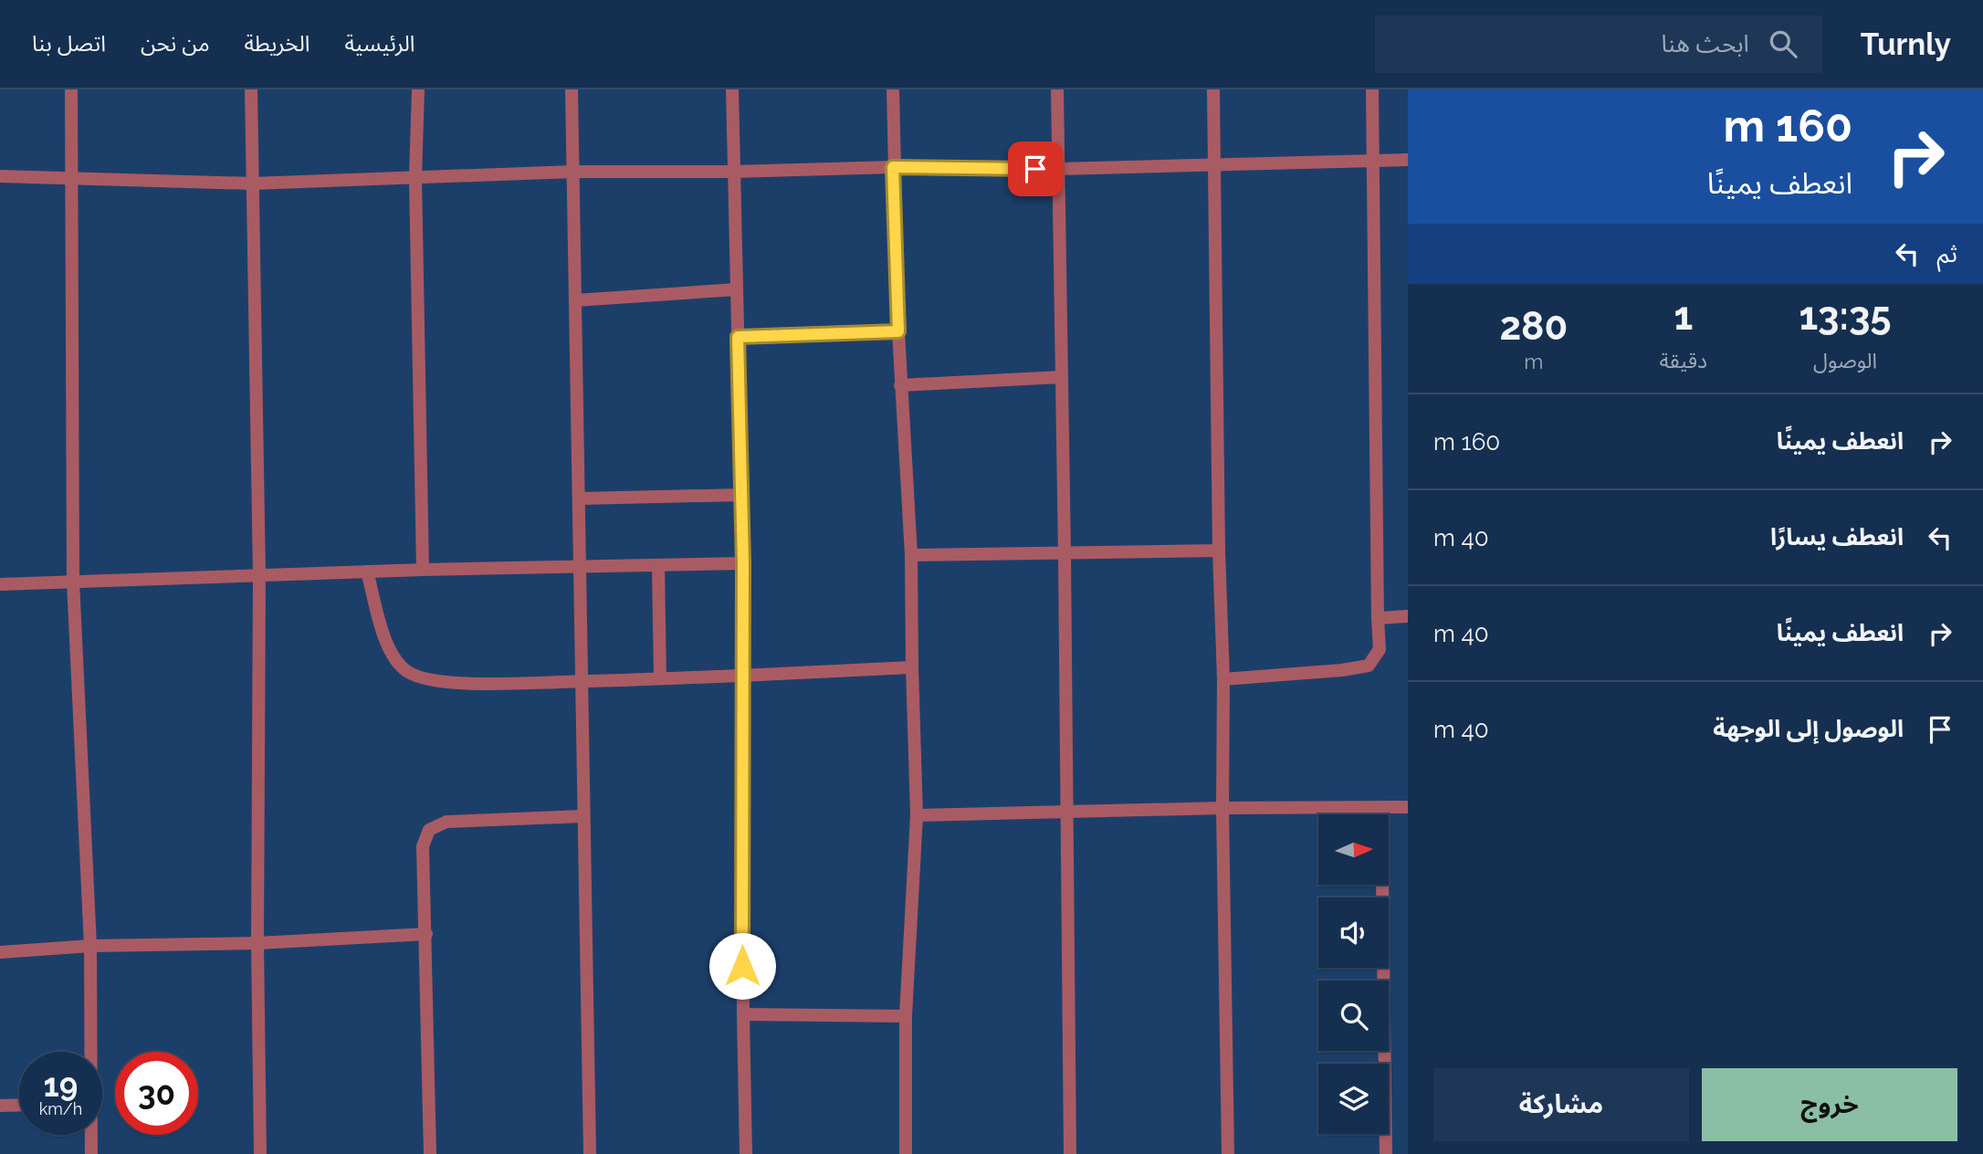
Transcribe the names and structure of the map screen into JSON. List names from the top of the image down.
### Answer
{
  "north": "right",
  "page": {
    "header": "Turnly",
    "search": "ابحث هنا",
    "nav": [
      "الرئيسية",
      "الخريطة",
      "من نحن",
      "اتصل بنا"
    ],
    "turn": ["160 m", "انعطف يمينًا"],
    "then": "ثم",
    "eta": [
      "13:35",
      "الوصول",
      "1",
      "دقيقة",
      "280",
      "m"
    ],
    "list": [
      {
        "name": "انعطف يمينًا",
        "value": "160 m"
      },
      {
        "name": "انعطف يسارًا",
        "value": "40 m"
      },
      {
        "name": "انعطف يمينًا",
        "value": "40 m"
      },
      {
        "name": "الوصول إلى الوجهة",
        "value": "40 m"
      }
    ],
    "speed": "19 km/h",
    "limit": "30",
    "buttons": ["خروج", "مشاركة"]
  }
}
